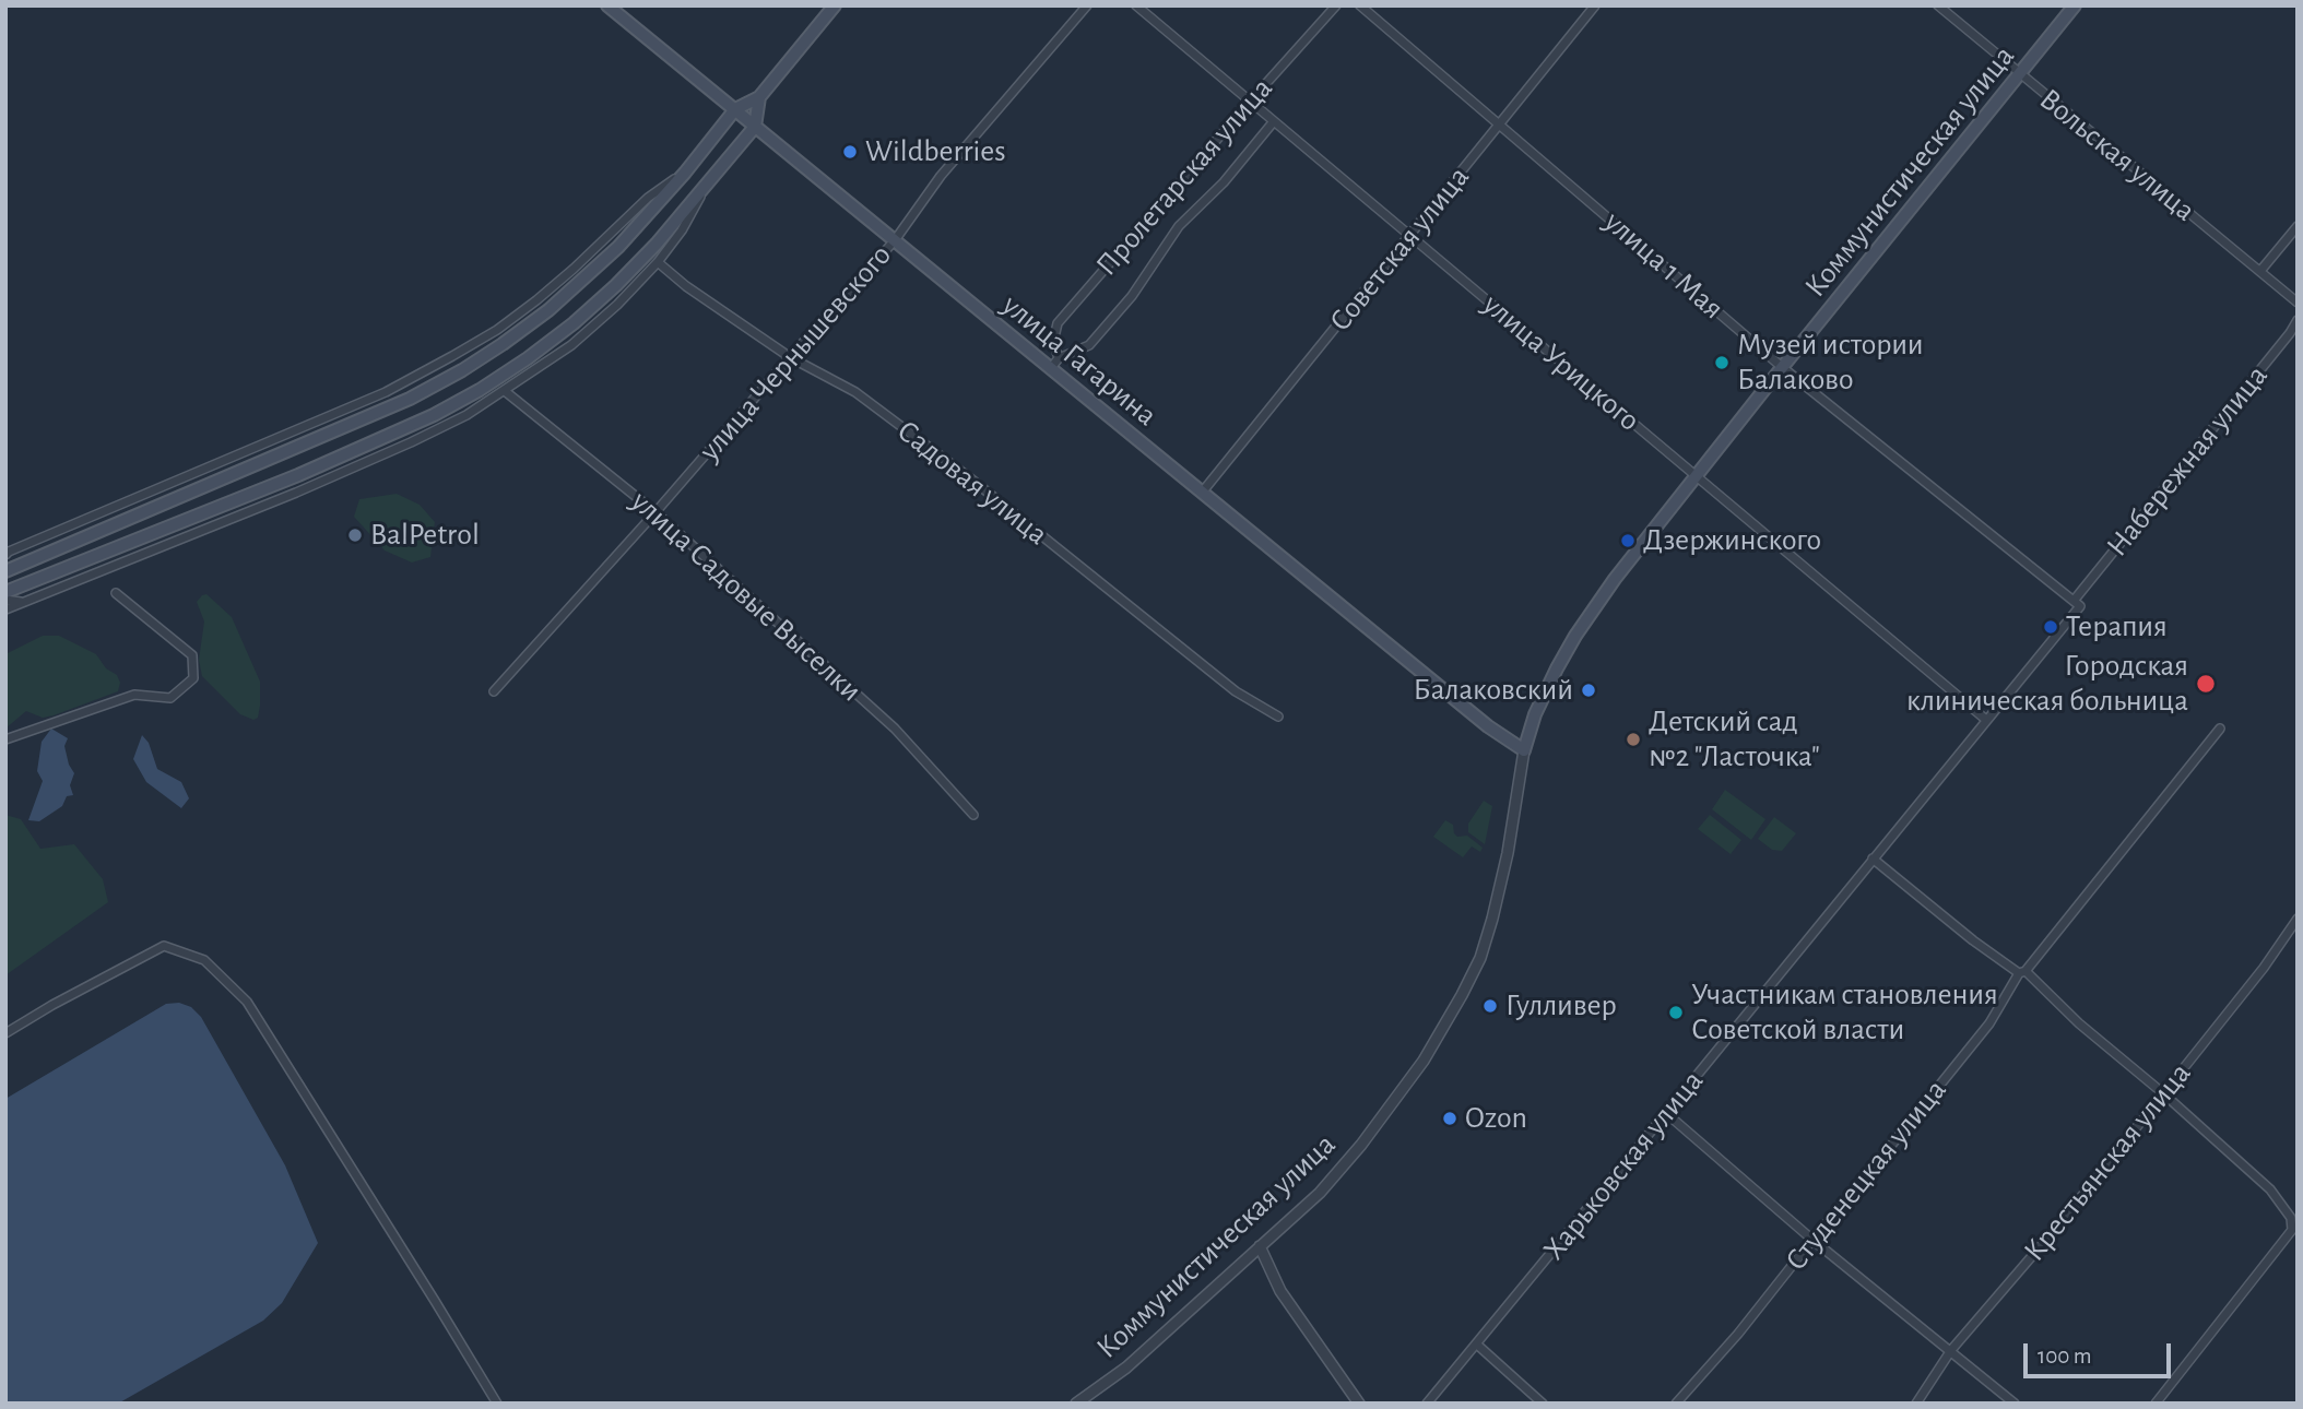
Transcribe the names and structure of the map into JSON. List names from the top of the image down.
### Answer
{
  "streets": {
    "main road": ["Коммунистическая улица", "улица Гагарина"],
    "street": [
      "Вольская улица",
      "Пролетарская улица",
      "Советская улица",
      "улица 1 Мая",
      "улица Чернышевского",
      "улица Урицкого",
      "Набережная улица",
      "Садовая улица",
      "улица Садовые Выселки",
      "Крестьянская улица",
      "Харьковская улица",
      "Студенецкая улица"
    ]
  },
  "crossings": [
    ["Вольская улица", "Коммунистическая улица"],
    ["Коммунистическая улица", "улица 1 Мая"],
    ["Коммунистическая улица", "улица Гагарина"],
    ["Коммунистическая улица", "улица Урицкого"],
    ["Пролетарская улица", "улица Гагарина"],
    ["Пролетарская улица", "улица Урицкого"],
    ["Советская улица", "улица 1 Мая"],
    ["Советская улица", "улица Гагарина"],
    ["Советская улица", "улица Урицкого"],
    ["улица 1 Мая", "Набережная улица"],
    ["улица 1 Мая", "Харьковская улица"],
    ["улица Чернышевского", "улица Гагарина"],
    ["улица Чернышевского", "Садовая улица"],
    ["улица Чернышевского", "улица Садовые Выселки"],
    ["улица Урицкого", "Харьковская улица"],
    ["Набережная улица", "Харьковская улица"]
  ],
  "places": [
    "Wildberries",
    "Музей истории Балаково",
    "BalPetrol",
    "Дзержинского",
    "Терапия",
    "Городская клиническая больница",
    "Балаковский",
    "Детский сад №2 \"Ласточка\"",
    "Гулливер",
    "Участникам становления Советской власти",
    "Ozon"
  ],
  "scale_bar": "100 m"
}
